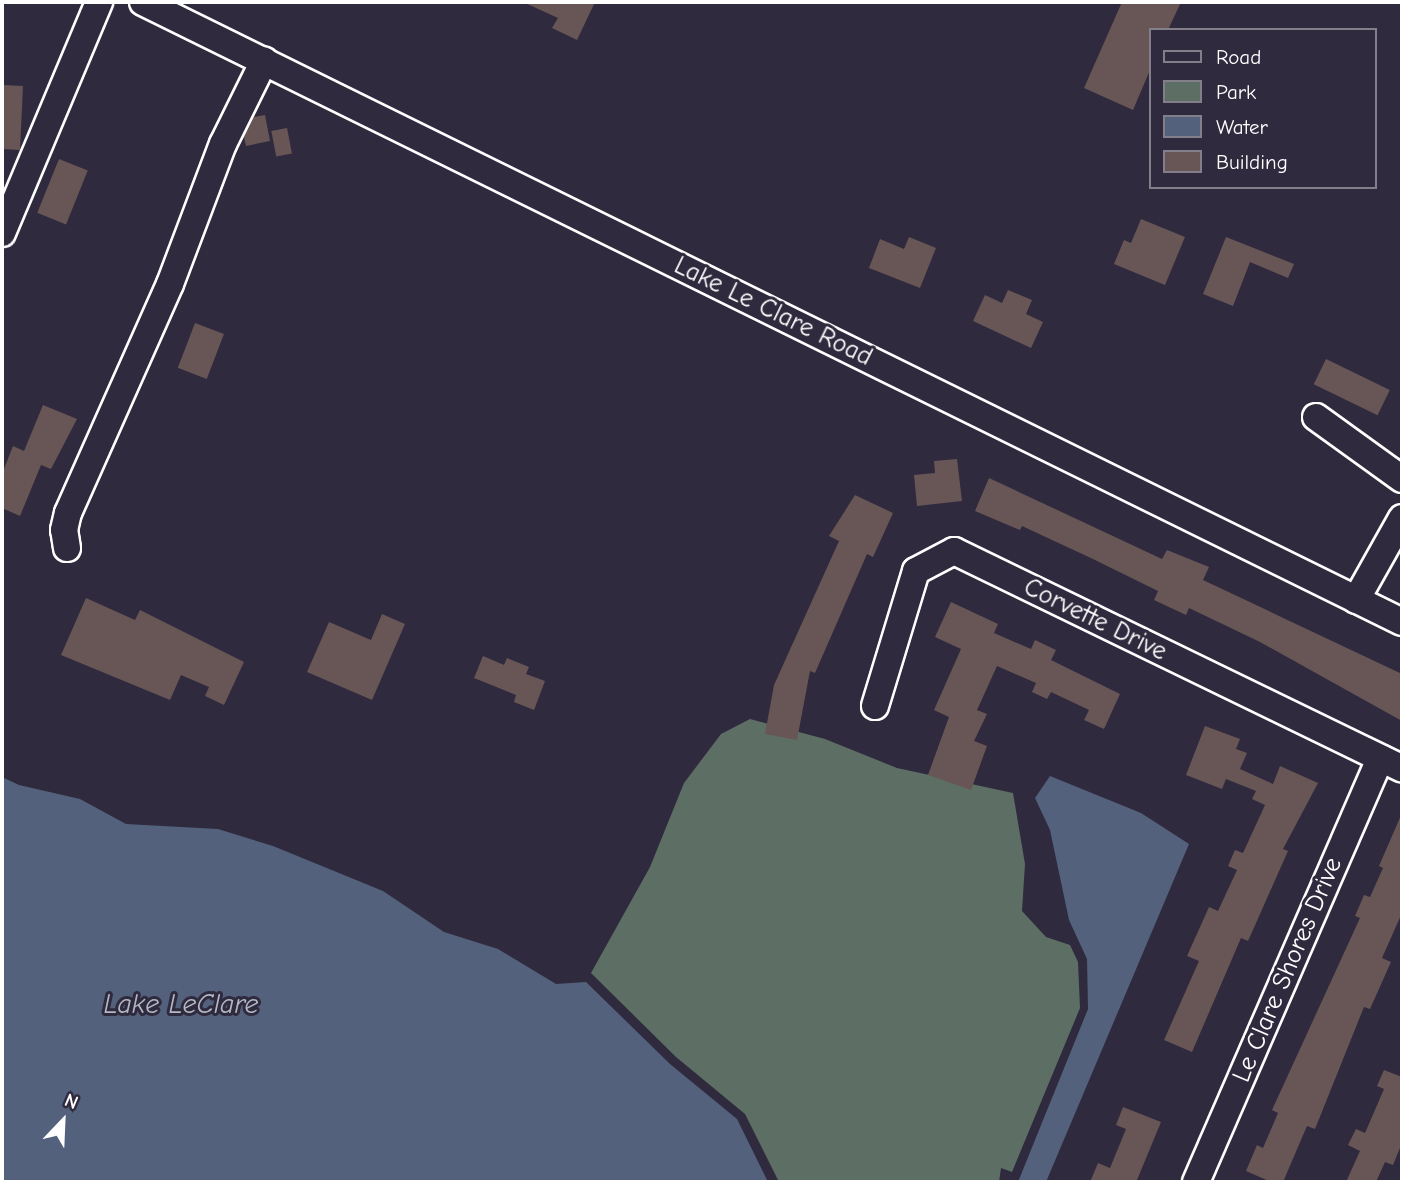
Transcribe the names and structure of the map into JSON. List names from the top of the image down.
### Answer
{
  "streets": {
    "street": ["Lake Le Clare Road", "Corvette Drive", "Le Clare Shores Drive"]
  },
  "crossings": [
    ["Corvette Drive", "Le Clare Shores Drive"]
  ],
  "water": ["Lake LeClare"],
  "legend": [
    "Road",
    "Park",
    "Water",
    "Building"
  ],
  "north": "top right"
}
